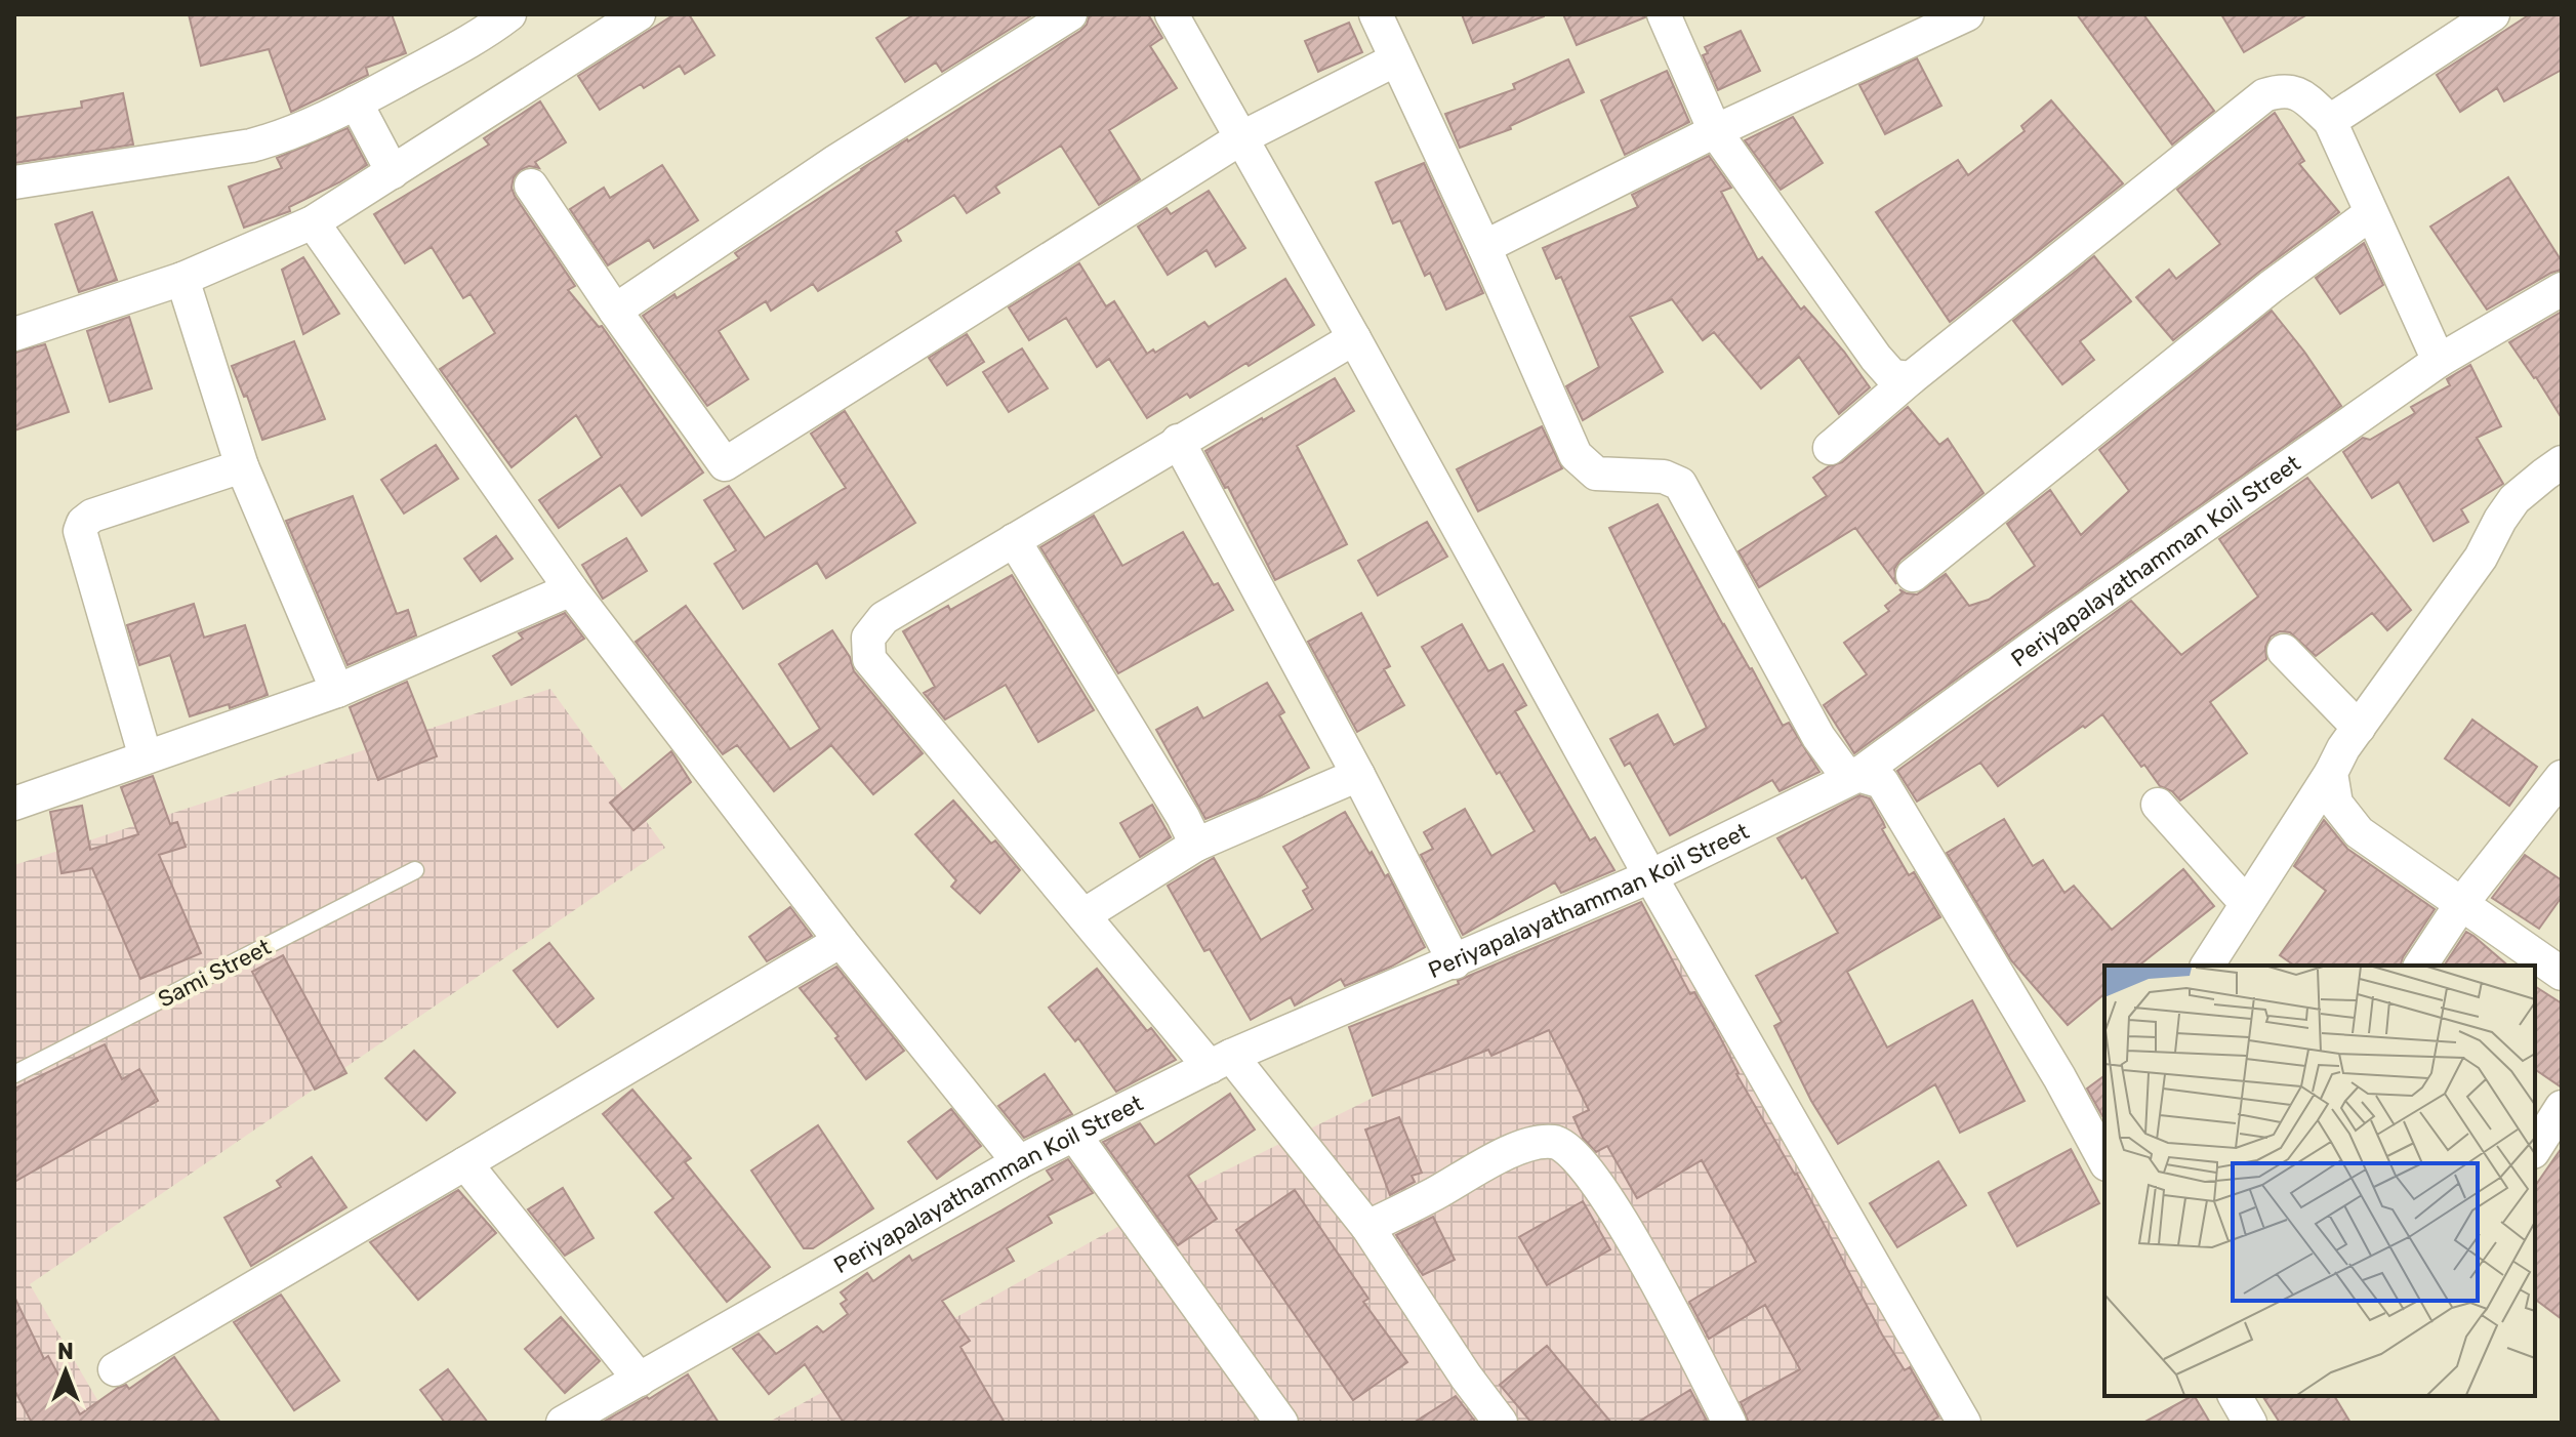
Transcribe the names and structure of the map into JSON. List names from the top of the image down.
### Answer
{
  "streets": {
    "street": ["Periyapalayathamman Koil Street"],
    "lane": ["Sami Street"]
  },
  "north": "top"
}
